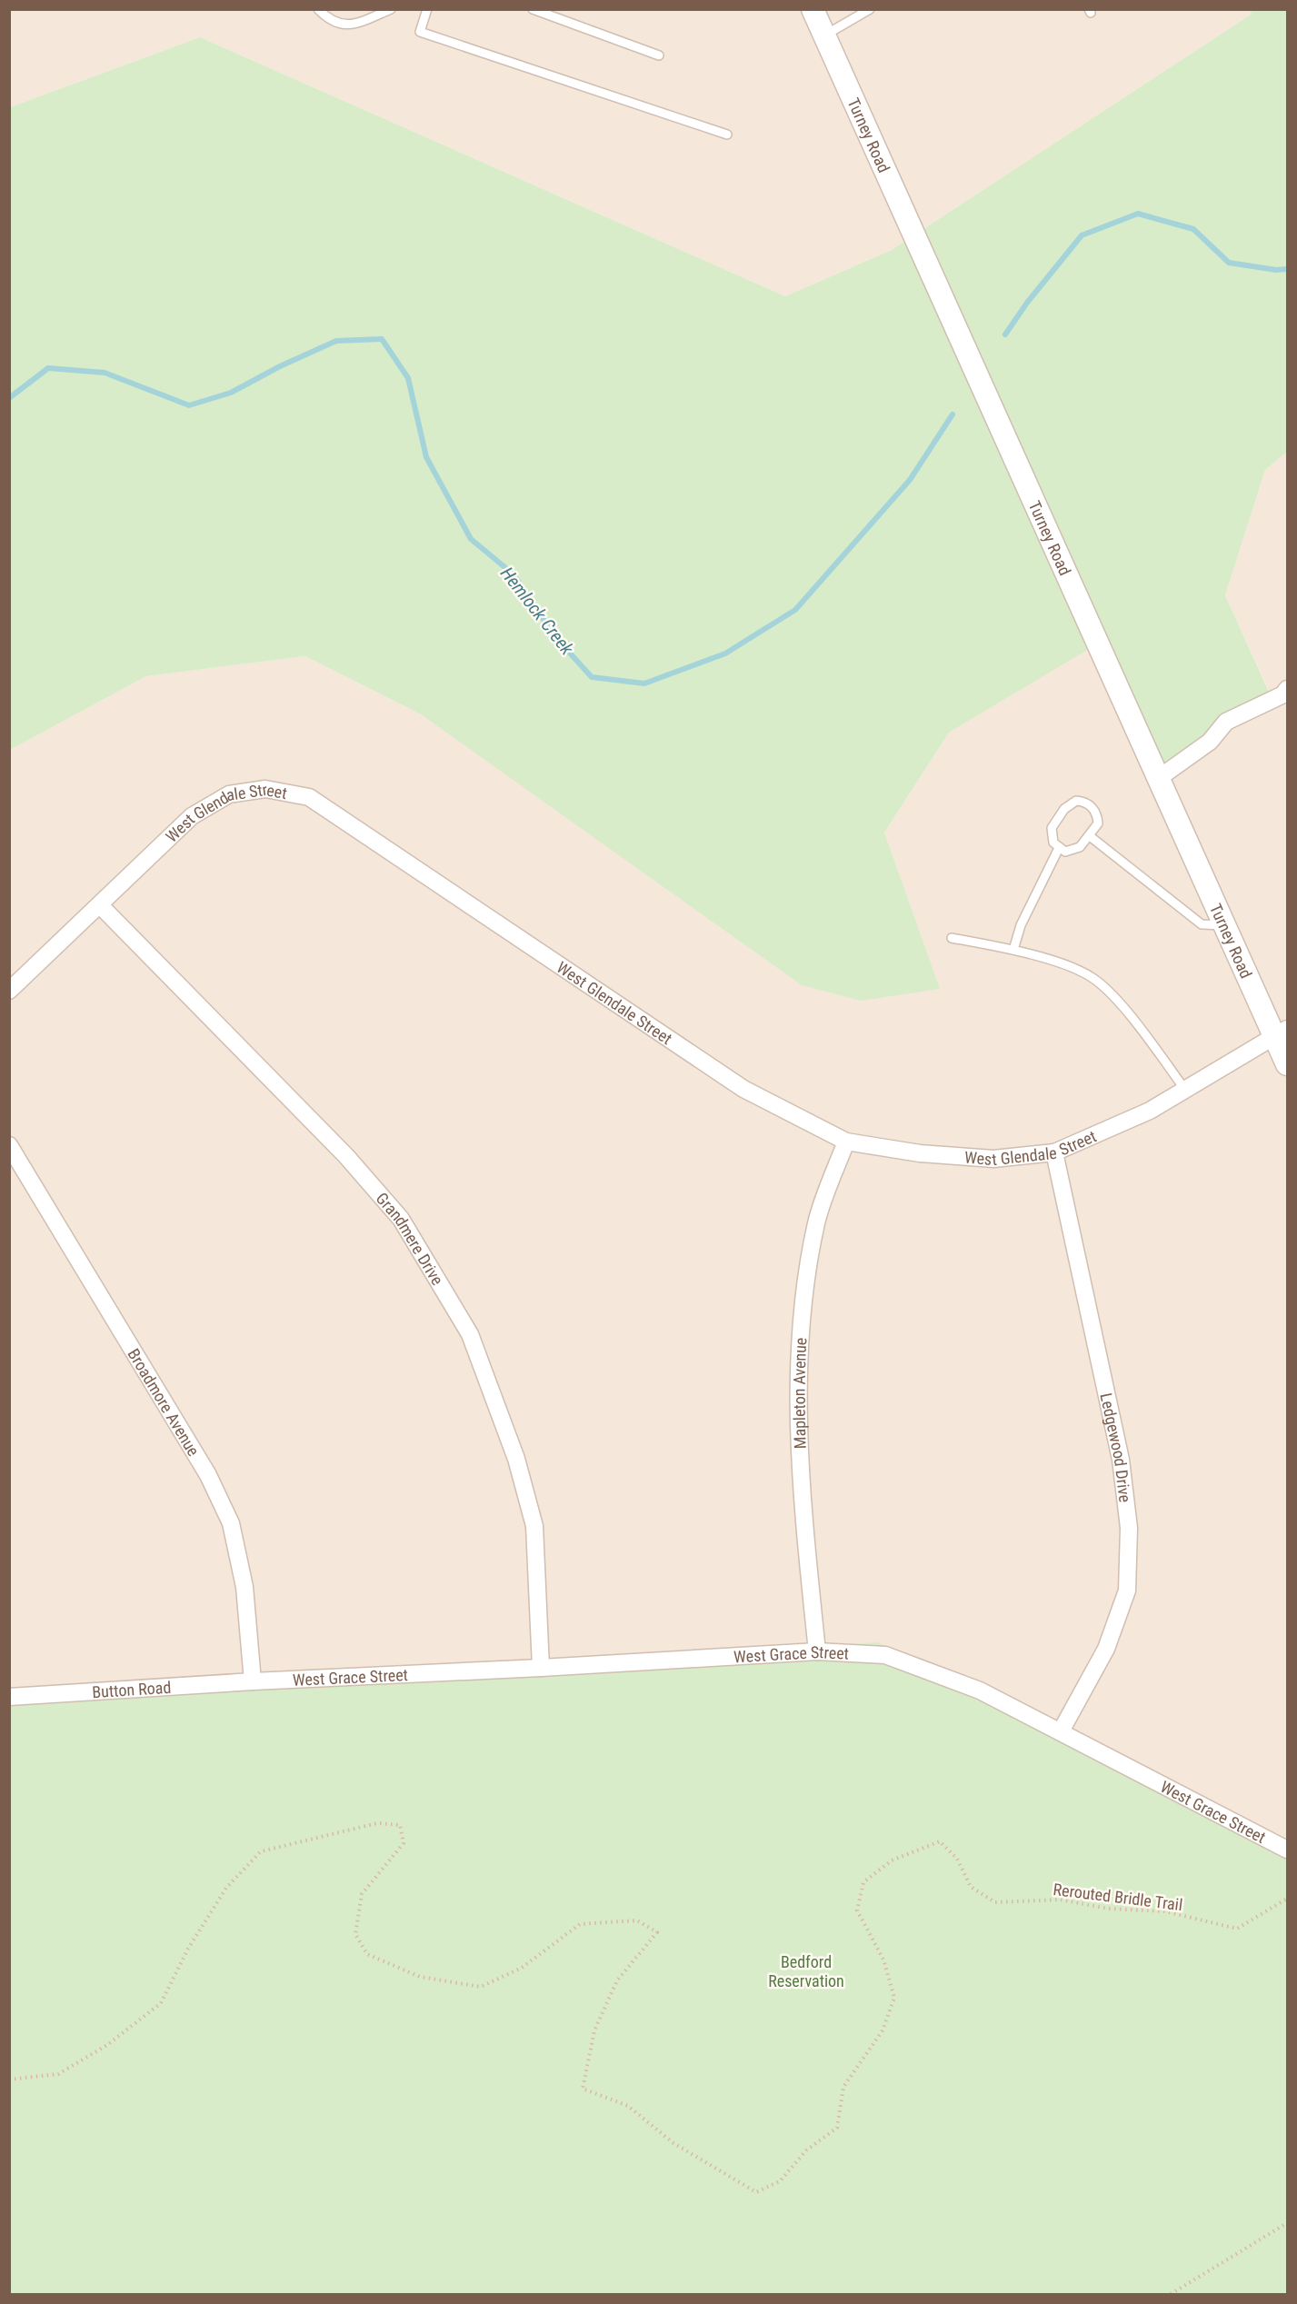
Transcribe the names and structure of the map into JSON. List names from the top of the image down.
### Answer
{
  "streets": {
    "street": [
      "Turney Road",
      "West Glendale Street",
      "Grandmere Drive",
      "Mapleton Avenue",
      "Broadmore Avenue",
      "Ledgewood Drive",
      "West Grace Street",
      "Button Road"
    ],
    "path": ["Rerouted Bridle Trail"]
  },
  "crossings": [
    ["Turney Road", "West Glendale Street"],
    ["West Glendale Street", "Grandmere Drive"],
    ["West Glendale Street", "Mapleton Avenue"],
    ["West Glendale Street", "Ledgewood Drive"],
    ["Grandmere Drive", "West Grace Street"],
    ["Mapleton Avenue", "West Grace Street"],
    ["Broadmore Avenue", "West Grace Street"],
    ["Broadmore Avenue", "Button Road"],
    ["Ledgewood Drive", "West Grace Street"],
    ["West Grace Street", "Button Road"]
  ],
  "water": ["Hemlock Creek"],
  "parks": ["Bedford Reservation"]
}
